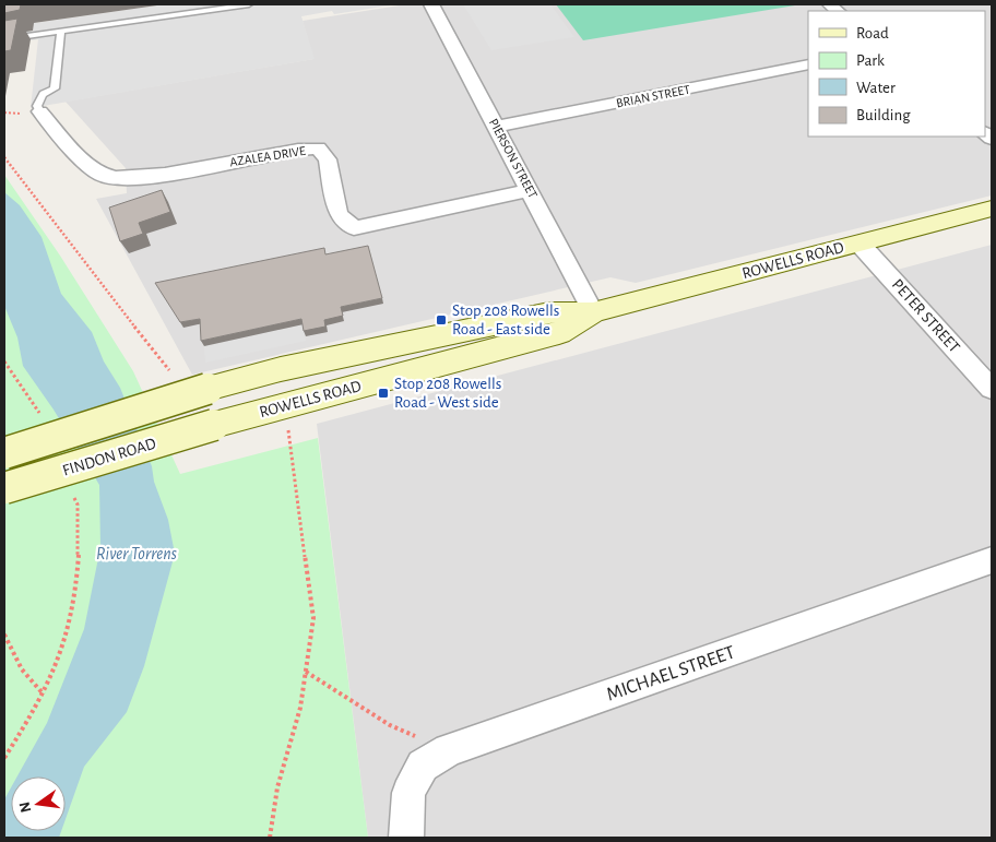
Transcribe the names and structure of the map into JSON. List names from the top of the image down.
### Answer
{
  "streets": {
    "main road": ["ROWELLS ROAD", "FINDON ROAD"],
    "street": [
      "BRIAN STREET",
      "AZALEA DRIVE",
      "PIERSON STREET",
      "PETER STREET",
      "MICHAEL STREET"
    ]
  },
  "crossings": [
    ["BRIAN STREET", "PIERSON STREET"],
    ["AZALEA DRIVE", "PIERSON STREET"],
    ["PIERSON STREET", "ROWELLS ROAD"],
    ["ROWELLS ROAD", "PETER STREET"],
    ["ROWELLS ROAD", "FINDON ROAD"]
  ],
  "water": ["River Torrens"],
  "places": {
    "transit": ["Stop 208 Rowells Road - East side", "Stop 208 Rowells Road - West side"]
  },
  "legend": [
    "Road",
    "Park",
    "Water",
    "Building"
  ],
  "north": "left"
}
